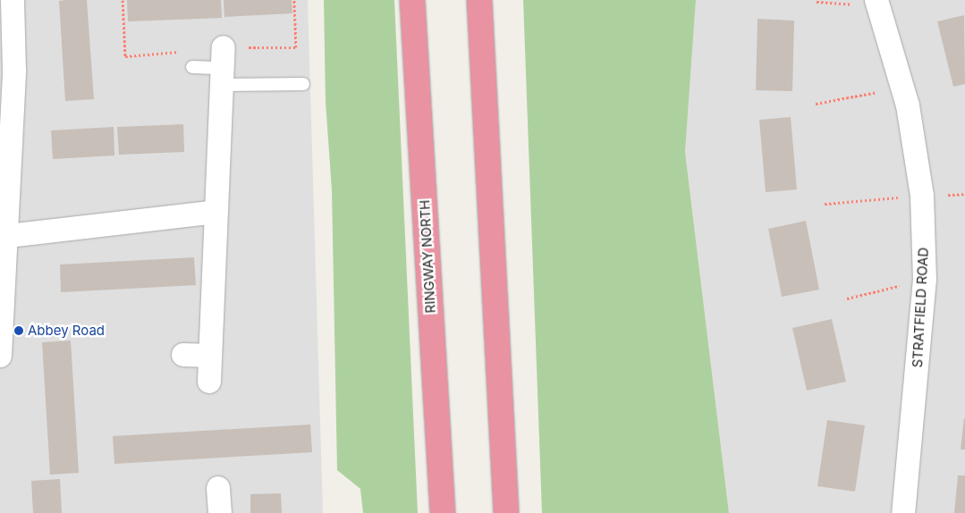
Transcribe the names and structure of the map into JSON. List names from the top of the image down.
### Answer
{
  "streets": {
    "highway": ["RINGWAY NORTH"],
    "street": ["STRATFIELD ROAD"]
  },
  "places": ["Abbey Road"]
}
